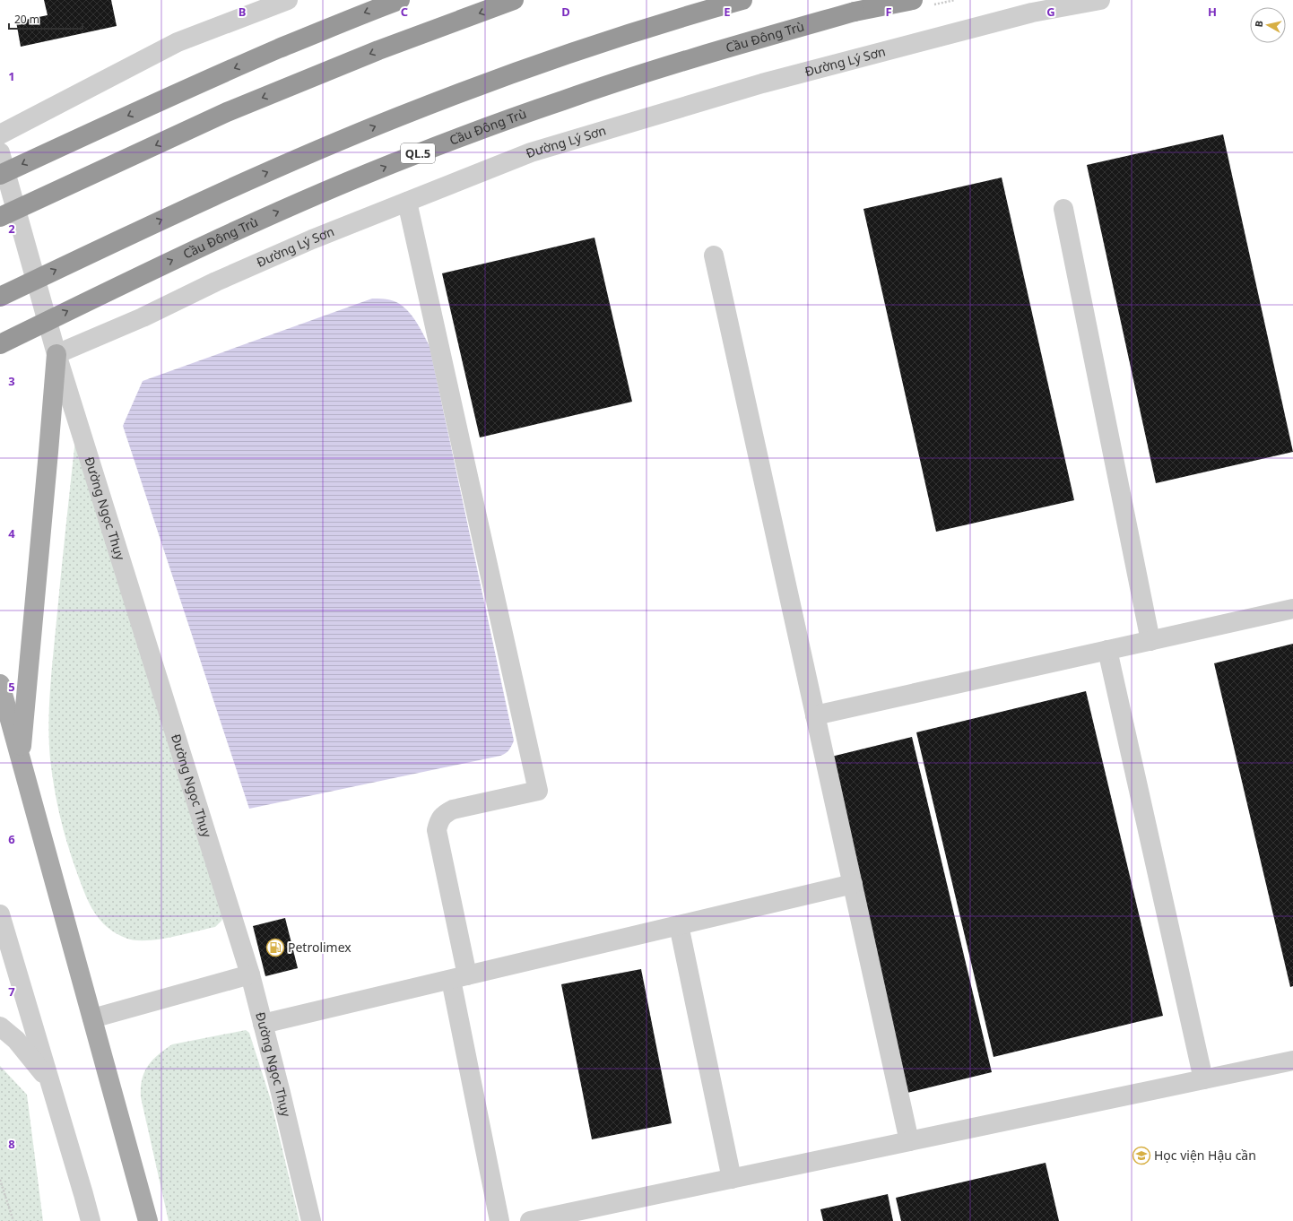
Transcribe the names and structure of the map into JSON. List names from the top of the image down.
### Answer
{
  "streets": {
    "highway": ["Cầu Đông Trù", "QL.5"],
    "street": ["Đường Lý Sơn", "Đường Ngọc Thụy"]
  },
  "crossings": [
    ["Đường Lý Sơn", "Đường Ngọc Thụy"]
  ],
  "places": {
    "fuel station": ["Petrolimex"],
    "school or university": ["Học viện Hậu cần"]
  },
  "scale_bar": "20 m",
  "north": "left",
  "grid": {
    "columns": [
      "B",
      "C",
      "D",
      "E",
      "F",
      "G",
      "H"
    ],
    "rows": [
      "1",
      "2",
      "3",
      "4",
      "5",
      "6",
      "7",
      "8"
    ]
  }
}
